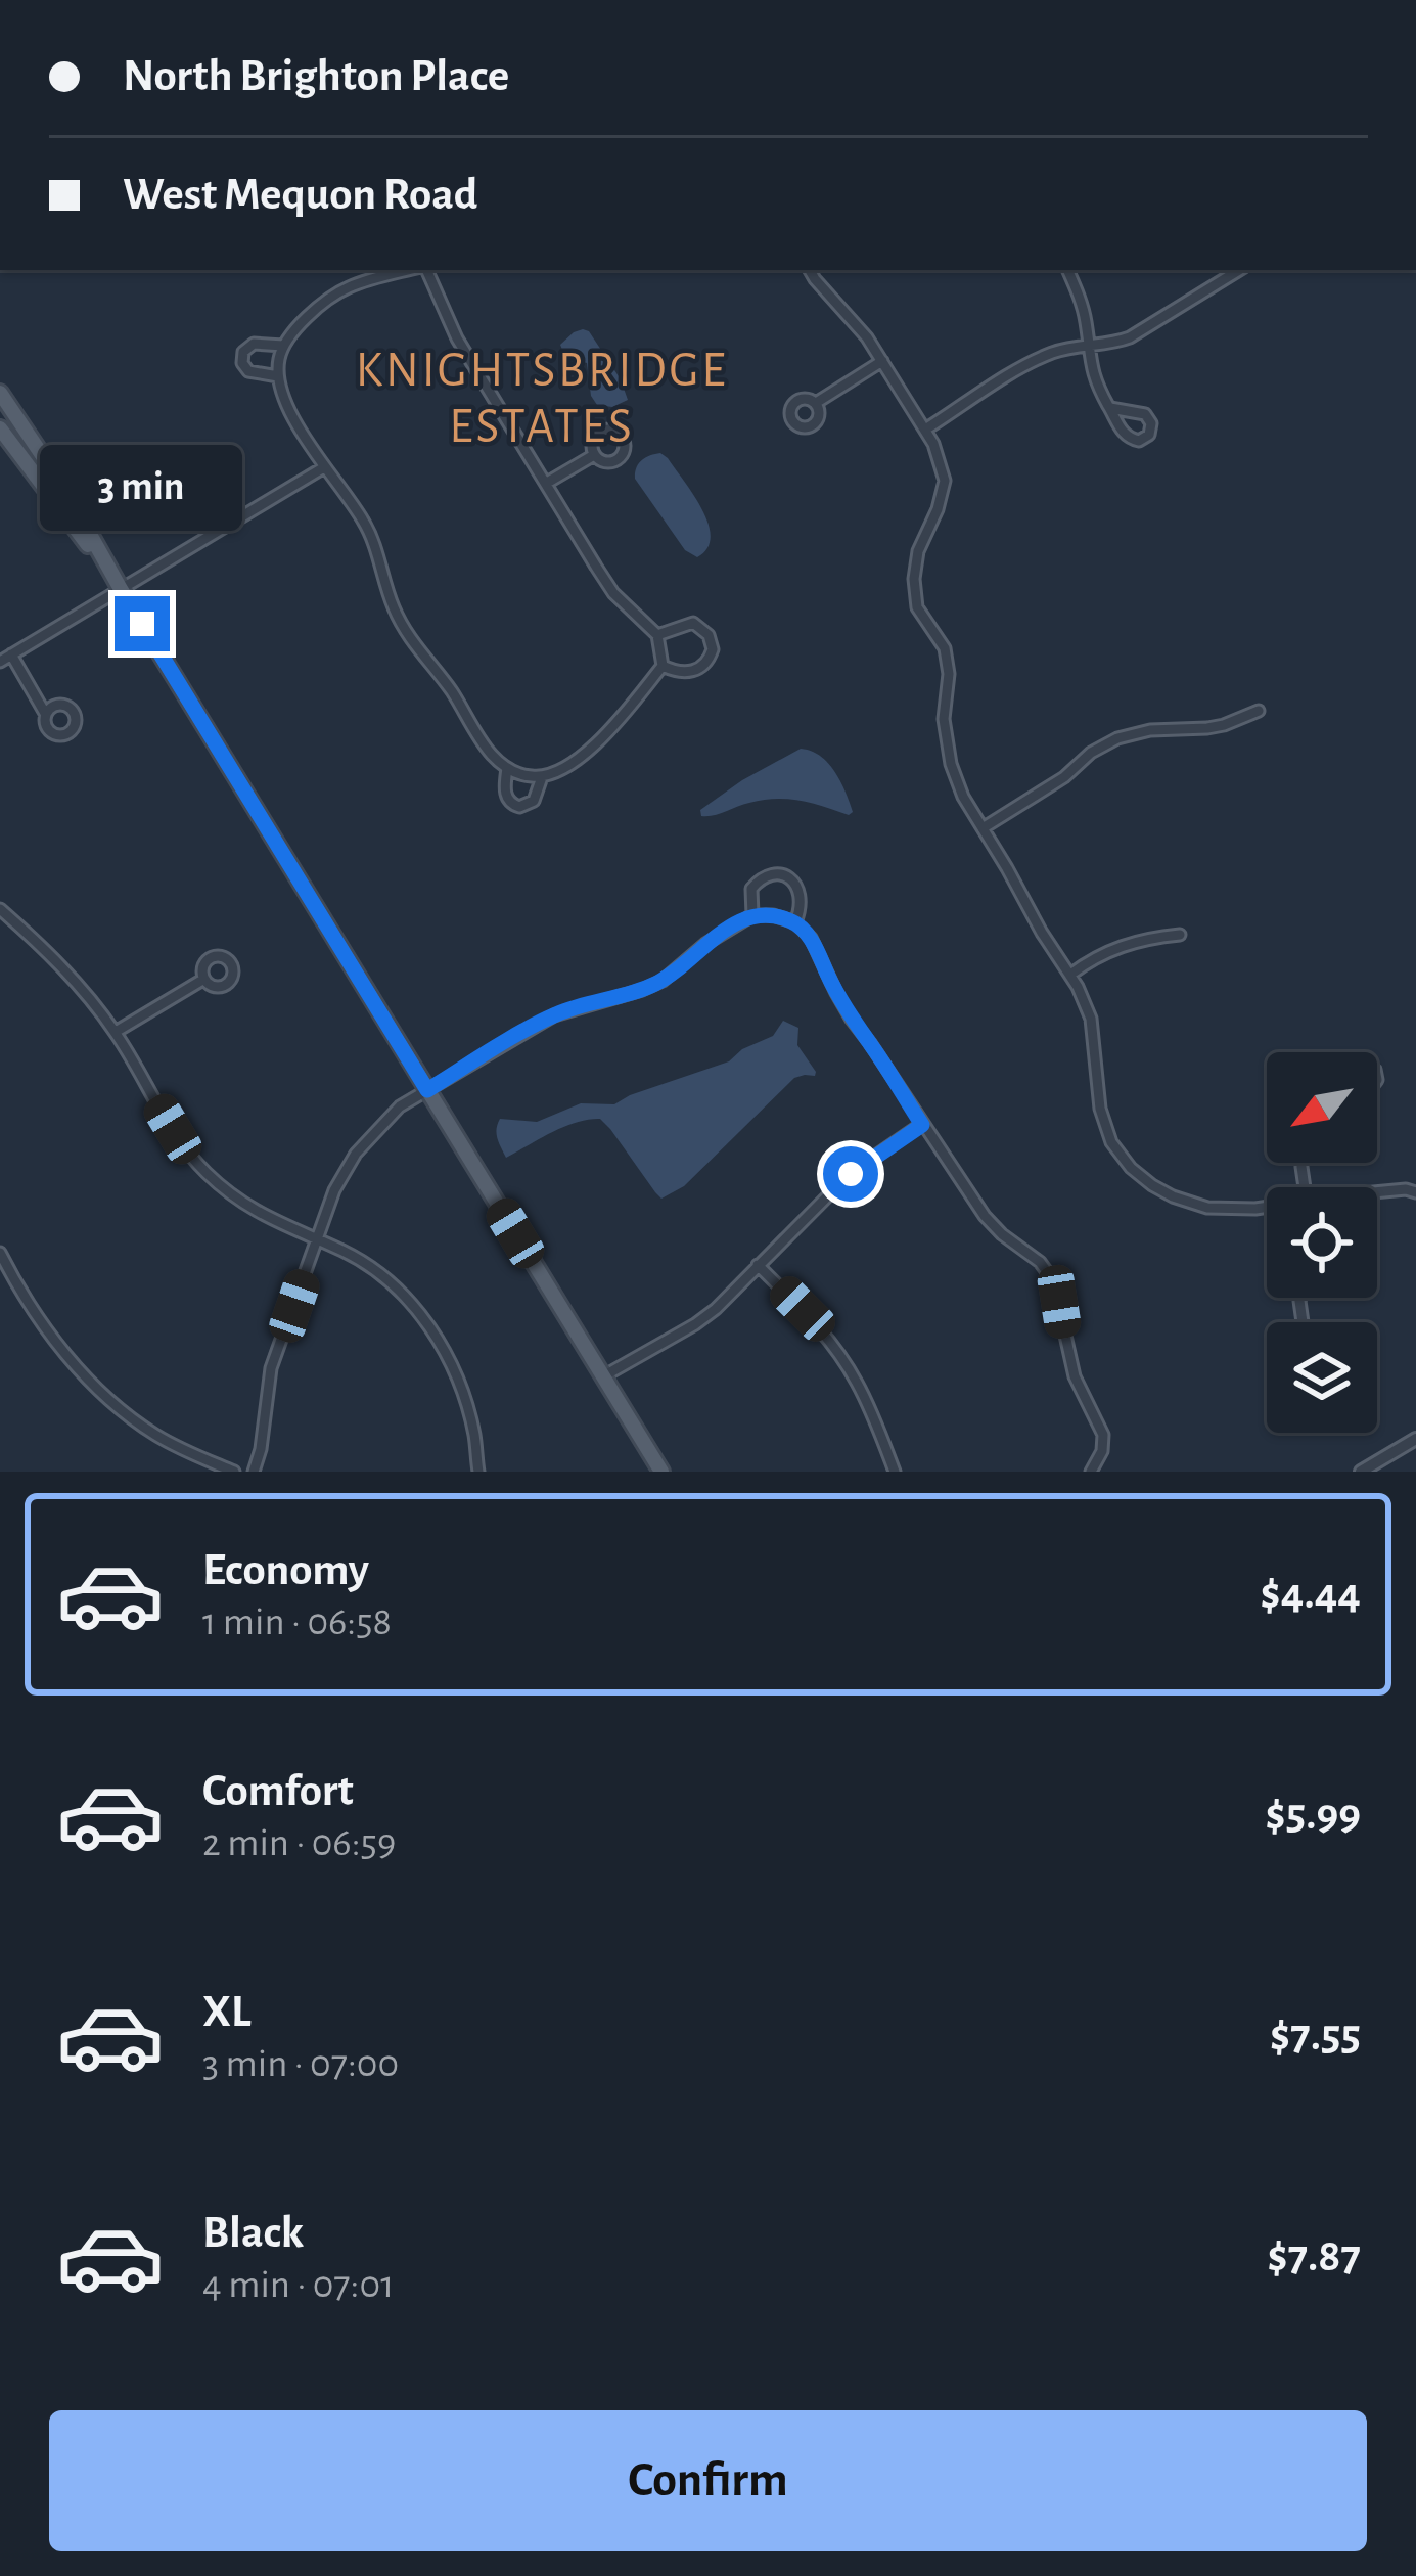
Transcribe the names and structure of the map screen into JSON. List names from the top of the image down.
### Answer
{
  "districts": ["KNIGHTSBRIDGE ESTATES"],
  "north": "bottom left",
  "page": {
    "banner": ["North Brighton Place", "West Mequon Road"],
    "bubble": "3 min",
    "list": [
      {
        "name": "Economy",
        "note": "1 min · 06:58",
        "value": "$4.44"
      },
      {
        "name": "Comfort",
        "note": "2 min · 06:59",
        "value": "$5.99"
      },
      {
        "name": "XL",
        "note": "3 min · 07:00",
        "value": "$7.55"
      },
      {
        "name": "Black",
        "note": "4 min · 07:01",
        "value": "$7.87"
      }
    ],
    "buttons": "Confirm"
  }
}
